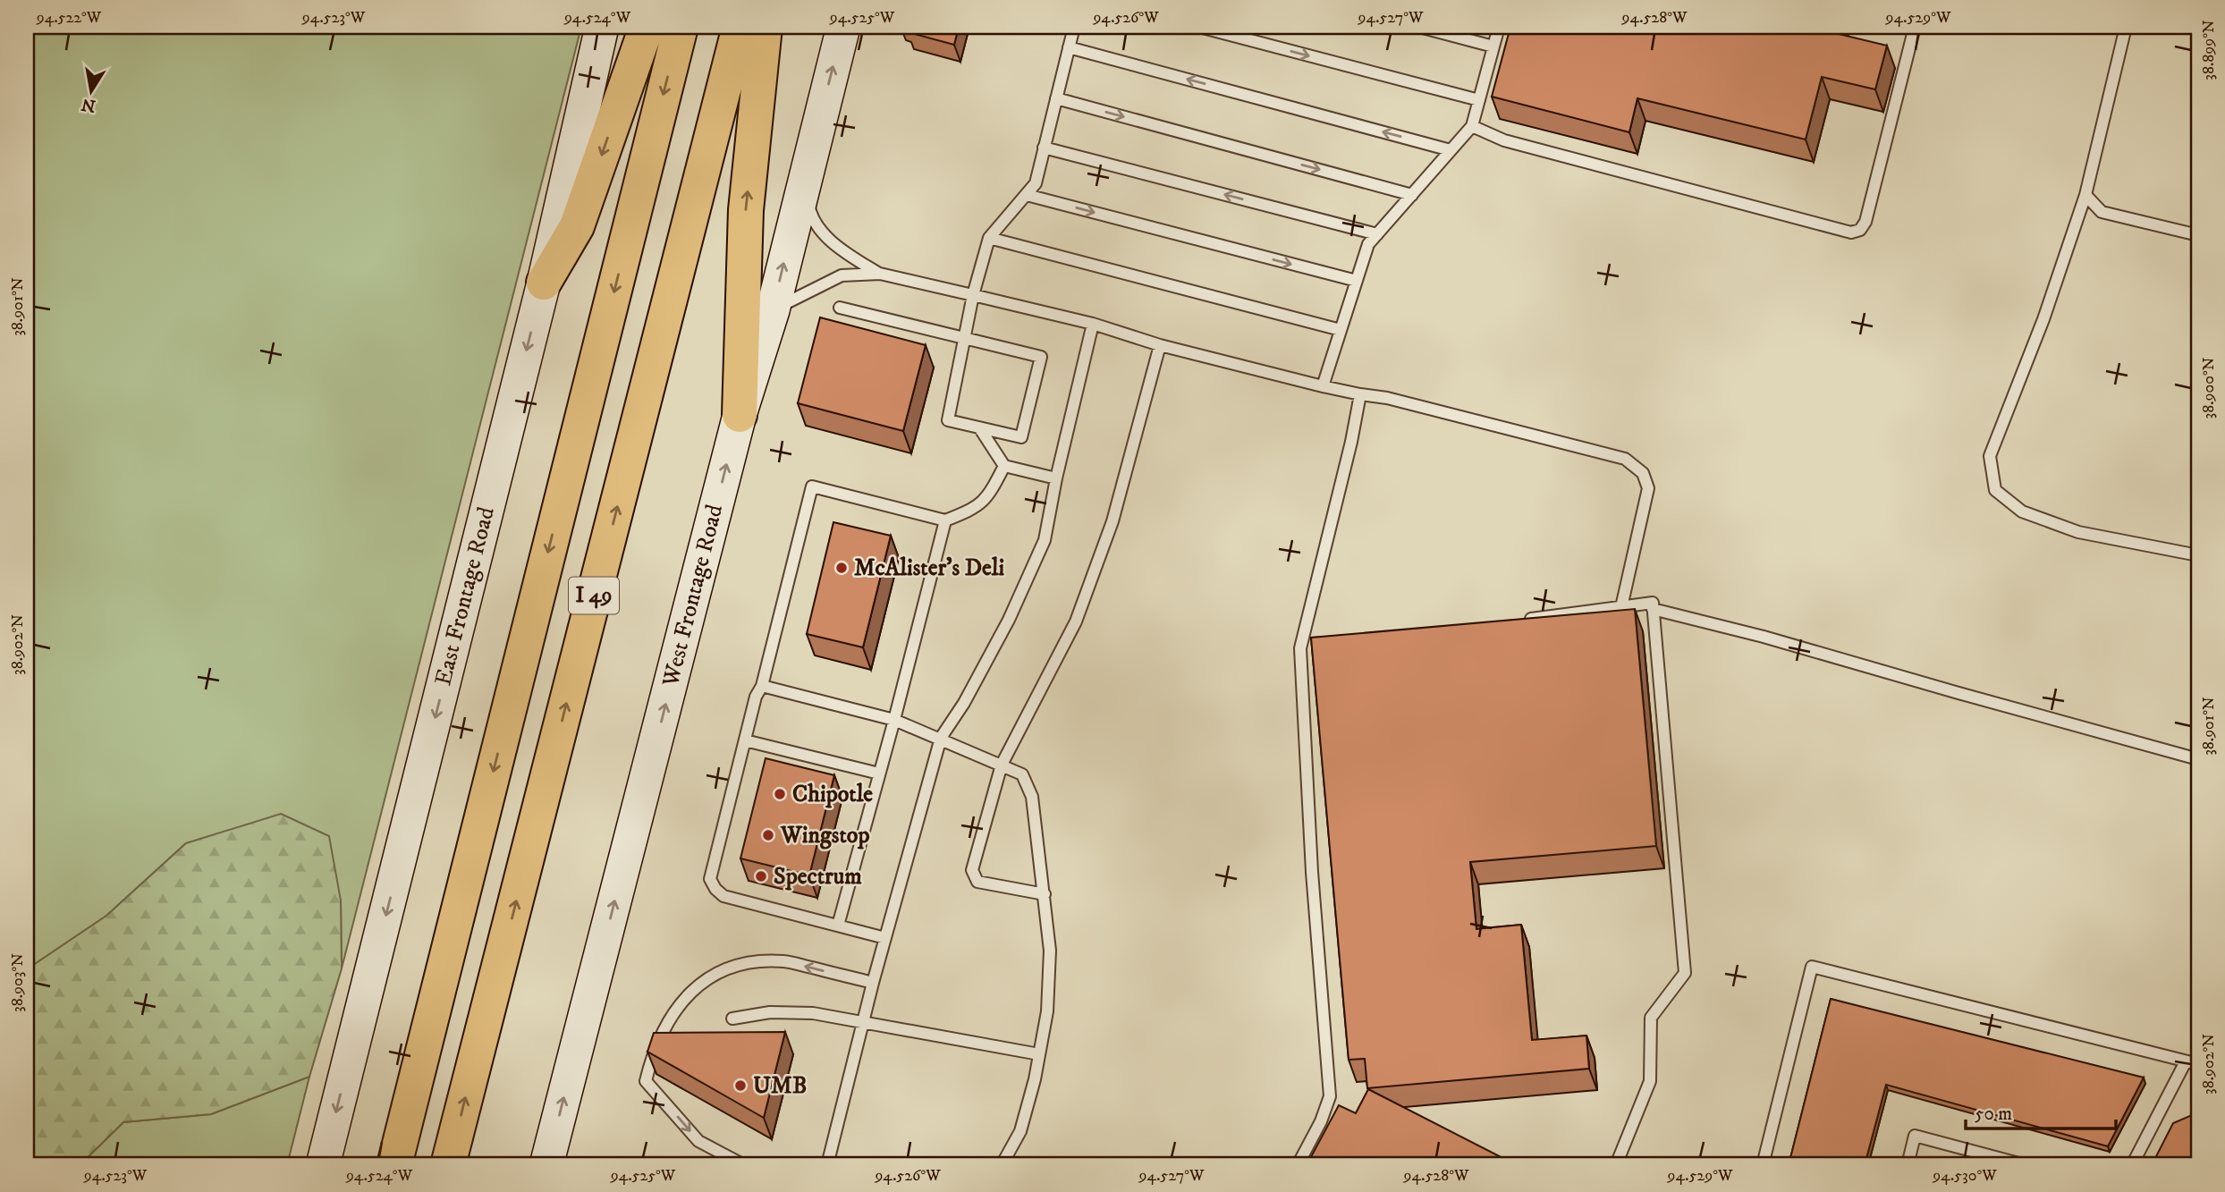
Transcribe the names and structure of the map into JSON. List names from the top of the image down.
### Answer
{
  "streets": {
    "highway": ["I 49"],
    "street": ["West Frontage Road", "East Frontage Road"]
  },
  "one_way": ["West Frontage Road", "East Frontage Road"],
  "places": [
    "McAlister's Deli",
    "Chipotle",
    "Wingstop",
    "Spectrum",
    "UMB"
  ],
  "scale_bar": "50 m",
  "north": "bottom",
  "coordinates": [
    "94.522°W",
    "94.523°W",
    "94.524°W",
    "94.525°W",
    "94.526°W",
    "94.527°W",
    "94.528°W",
    "94.529°W",
    "38.899°N",
    "38.901°N",
    "38.900°N",
    "38.902°N",
    "38.903°N",
    "94.530°W"
  ]
}
